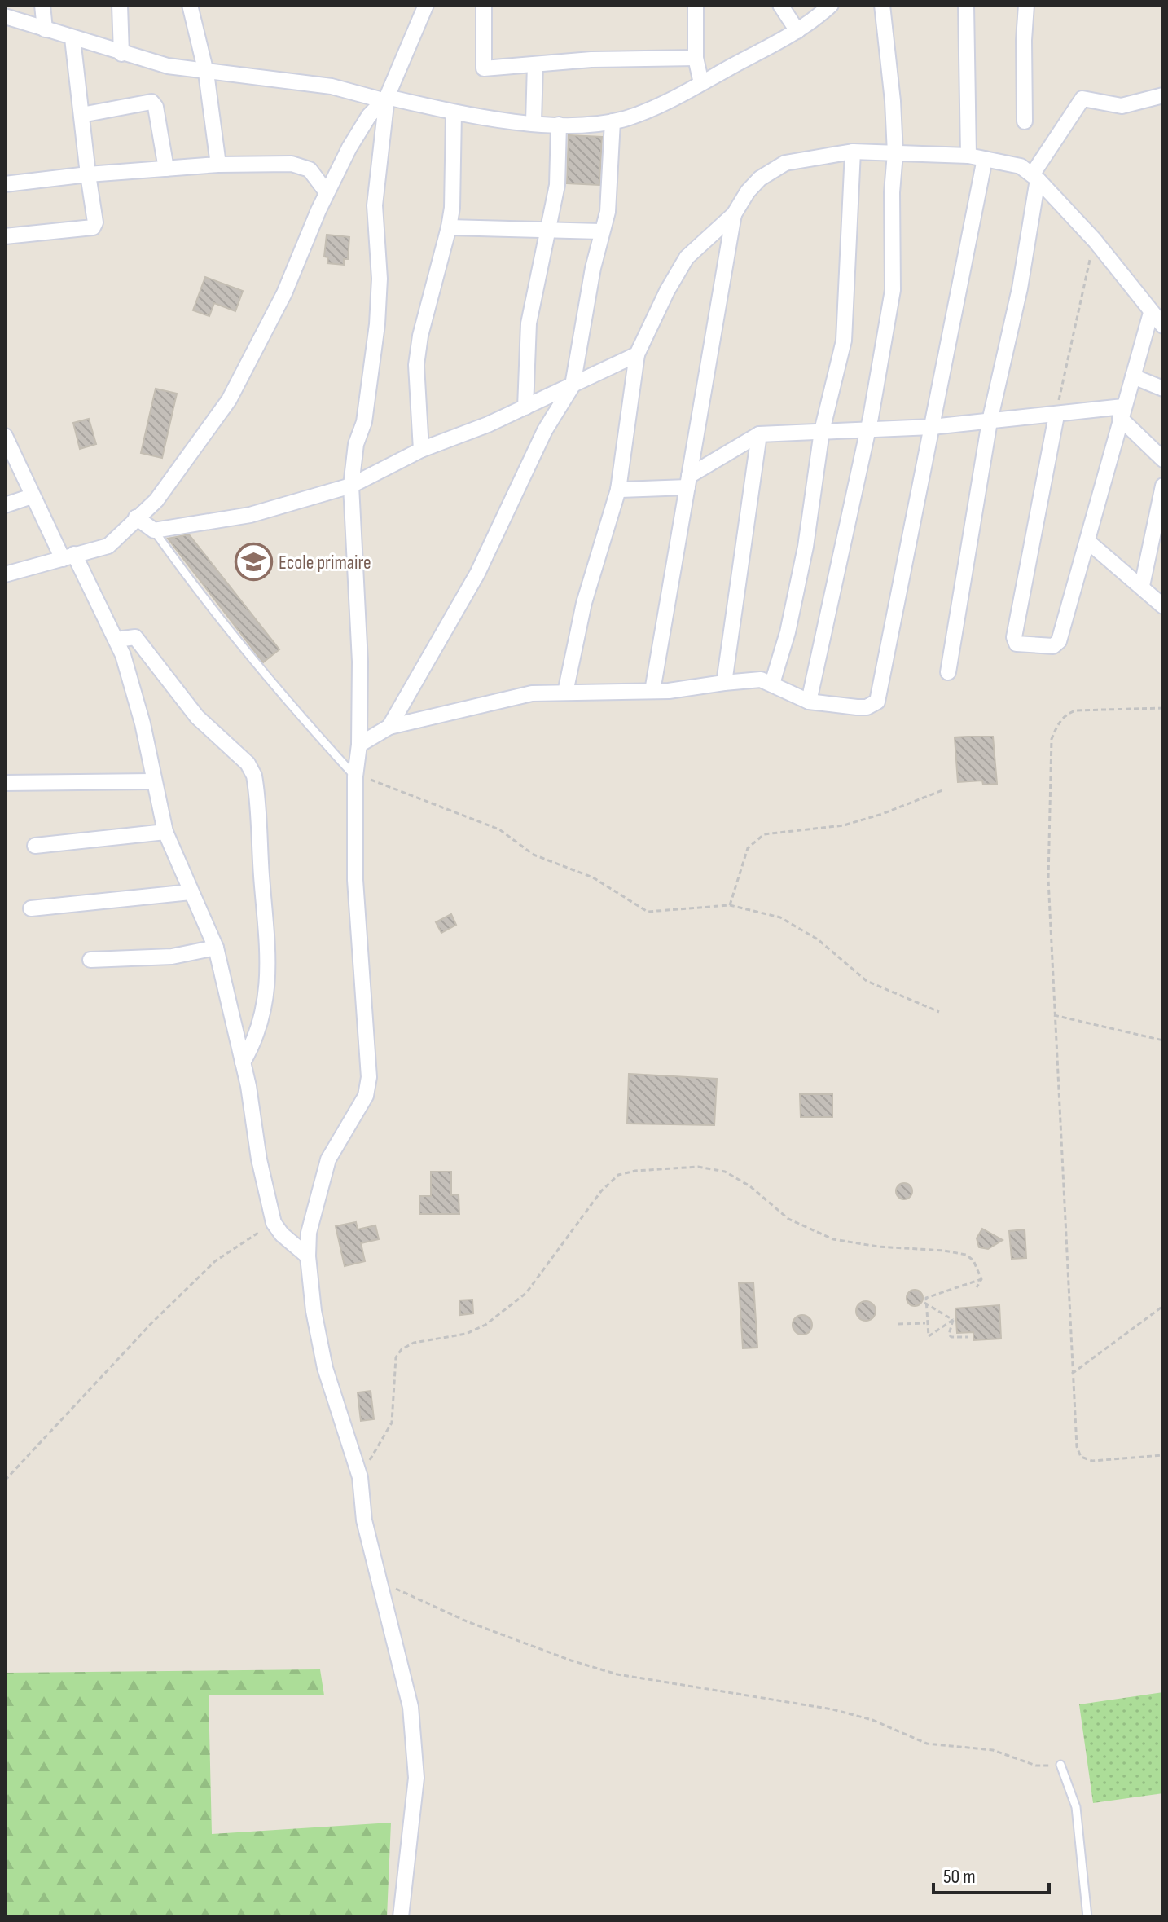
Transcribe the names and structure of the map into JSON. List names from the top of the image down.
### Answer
{
  "places": {
    "school or university": ["Ecole primaire"]
  },
  "scale_bar": "50 m"
}
